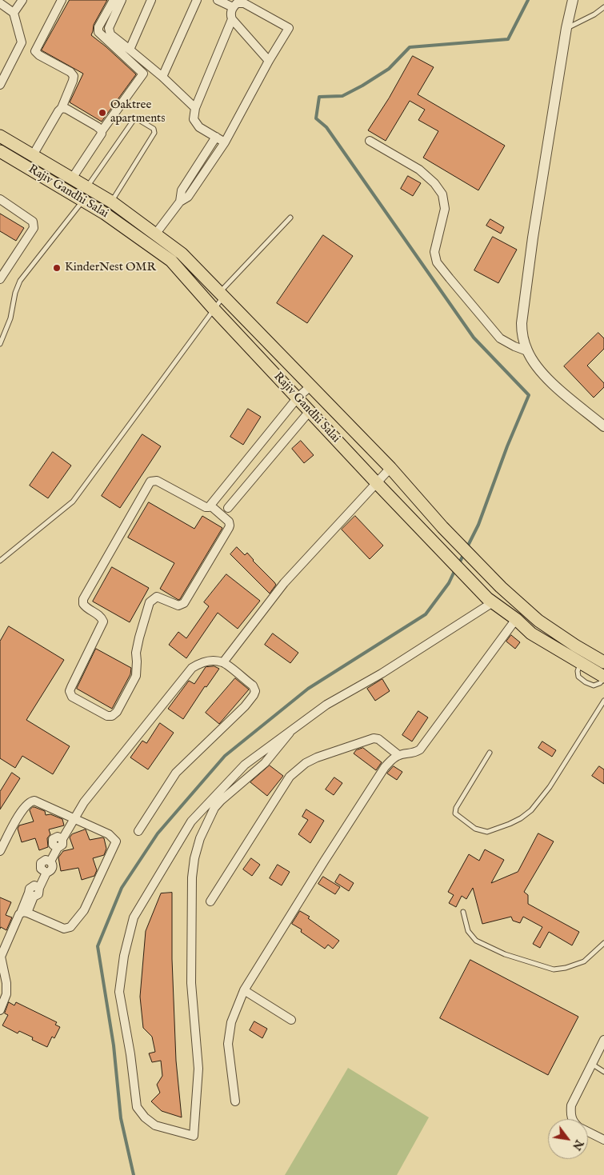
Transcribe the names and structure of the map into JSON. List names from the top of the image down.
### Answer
{
  "streets": {
    "main road": ["Rajiv Gandhi Salai"]
  },
  "places": ["Oaktree apartments", "KinderNest OMR"],
  "north": "bottom right"
}
